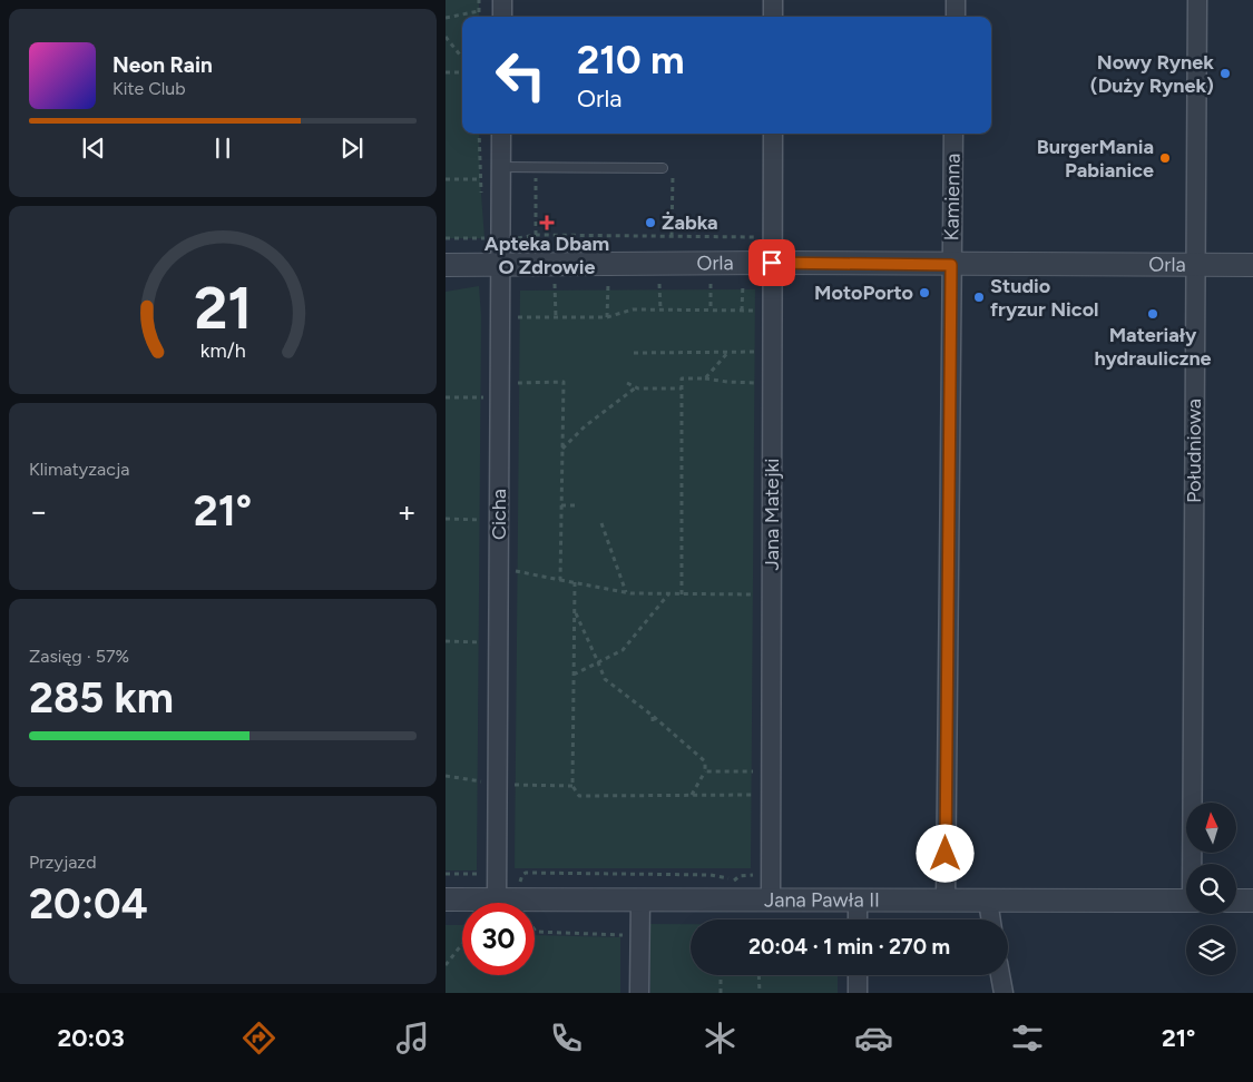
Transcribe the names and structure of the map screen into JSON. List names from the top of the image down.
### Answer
{
  "streets": {
    "street": [
      "Kamienna",
      "Orla",
      "Południowa",
      "Cicha",
      "Jana Matejki",
      "Jana Pawła II"
    ]
  },
  "crossings": [
    ["Kamienna", "Orla"],
    ["Kamienna", "Jana Pawła II"],
    ["Orla", "Południowa"],
    ["Orla", "Cicha"],
    ["Orla", "Jana Matejki"],
    ["Cicha", "Jana Pawła II"],
    ["Jana Matejki", "Jana Pawła II"]
  ],
  "places": {
    "other": [
      "Nowy Rynek (Duży Rynek)",
      "BurgerMania Pabianice",
      "Żabka",
      "MotoPorto",
      "Studio fryzur Nicol",
      "Materiały hydrauliczne"
    ],
    "health": ["Apteka Dbam O Zdrowie"]
  },
  "north": "top",
  "page": {
    "turn": ["210 m", "Orla"],
    "song": ["Neon Rain", "Kite Club"],
    "tile": [
      "Klimatyzacja",
      ["Zasięg · 57%", "285 km"],
      ["Przyjazd", "20:04"]
    ],
    "heat": ["−", "21°", "+"],
    "limit": "30",
    "trip": "20:04 · 1 min · 270 m",
    "tabs": ["20:03", "21°"],
    "gauge": ["21", "km/h"]
  }
}
